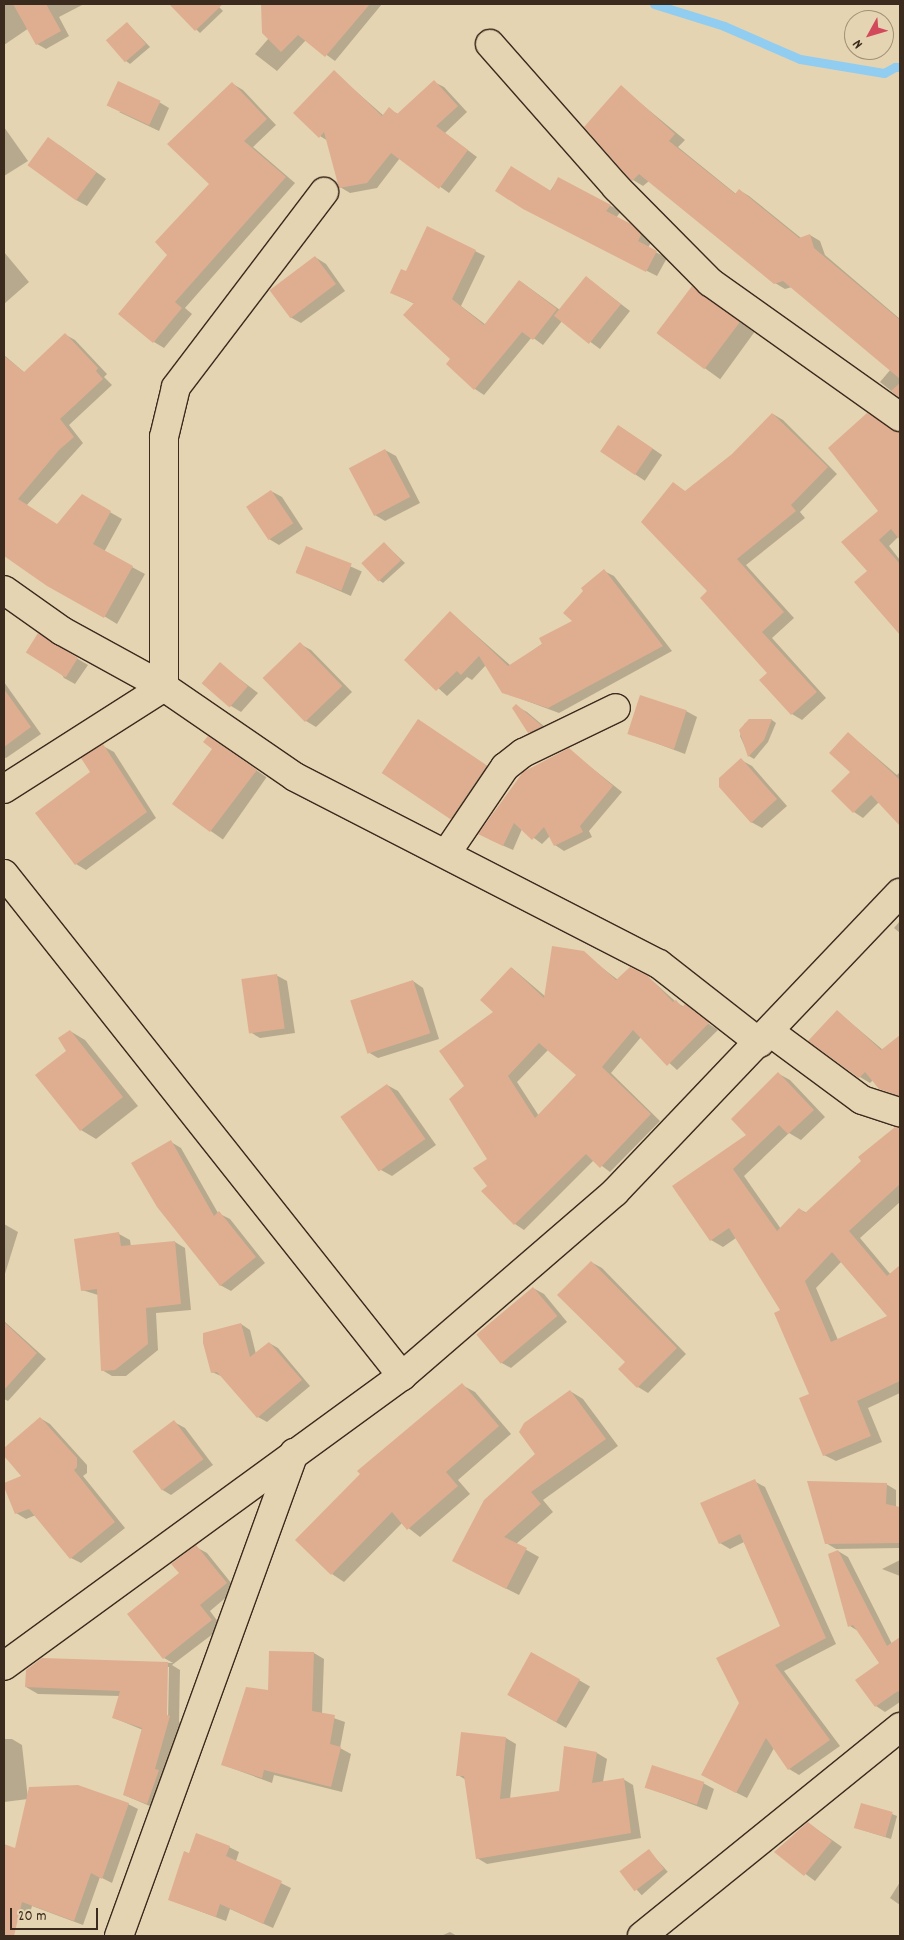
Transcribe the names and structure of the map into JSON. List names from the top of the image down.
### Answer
{
  "scale_bar": "20 m",
  "north": "bottom left"
}
